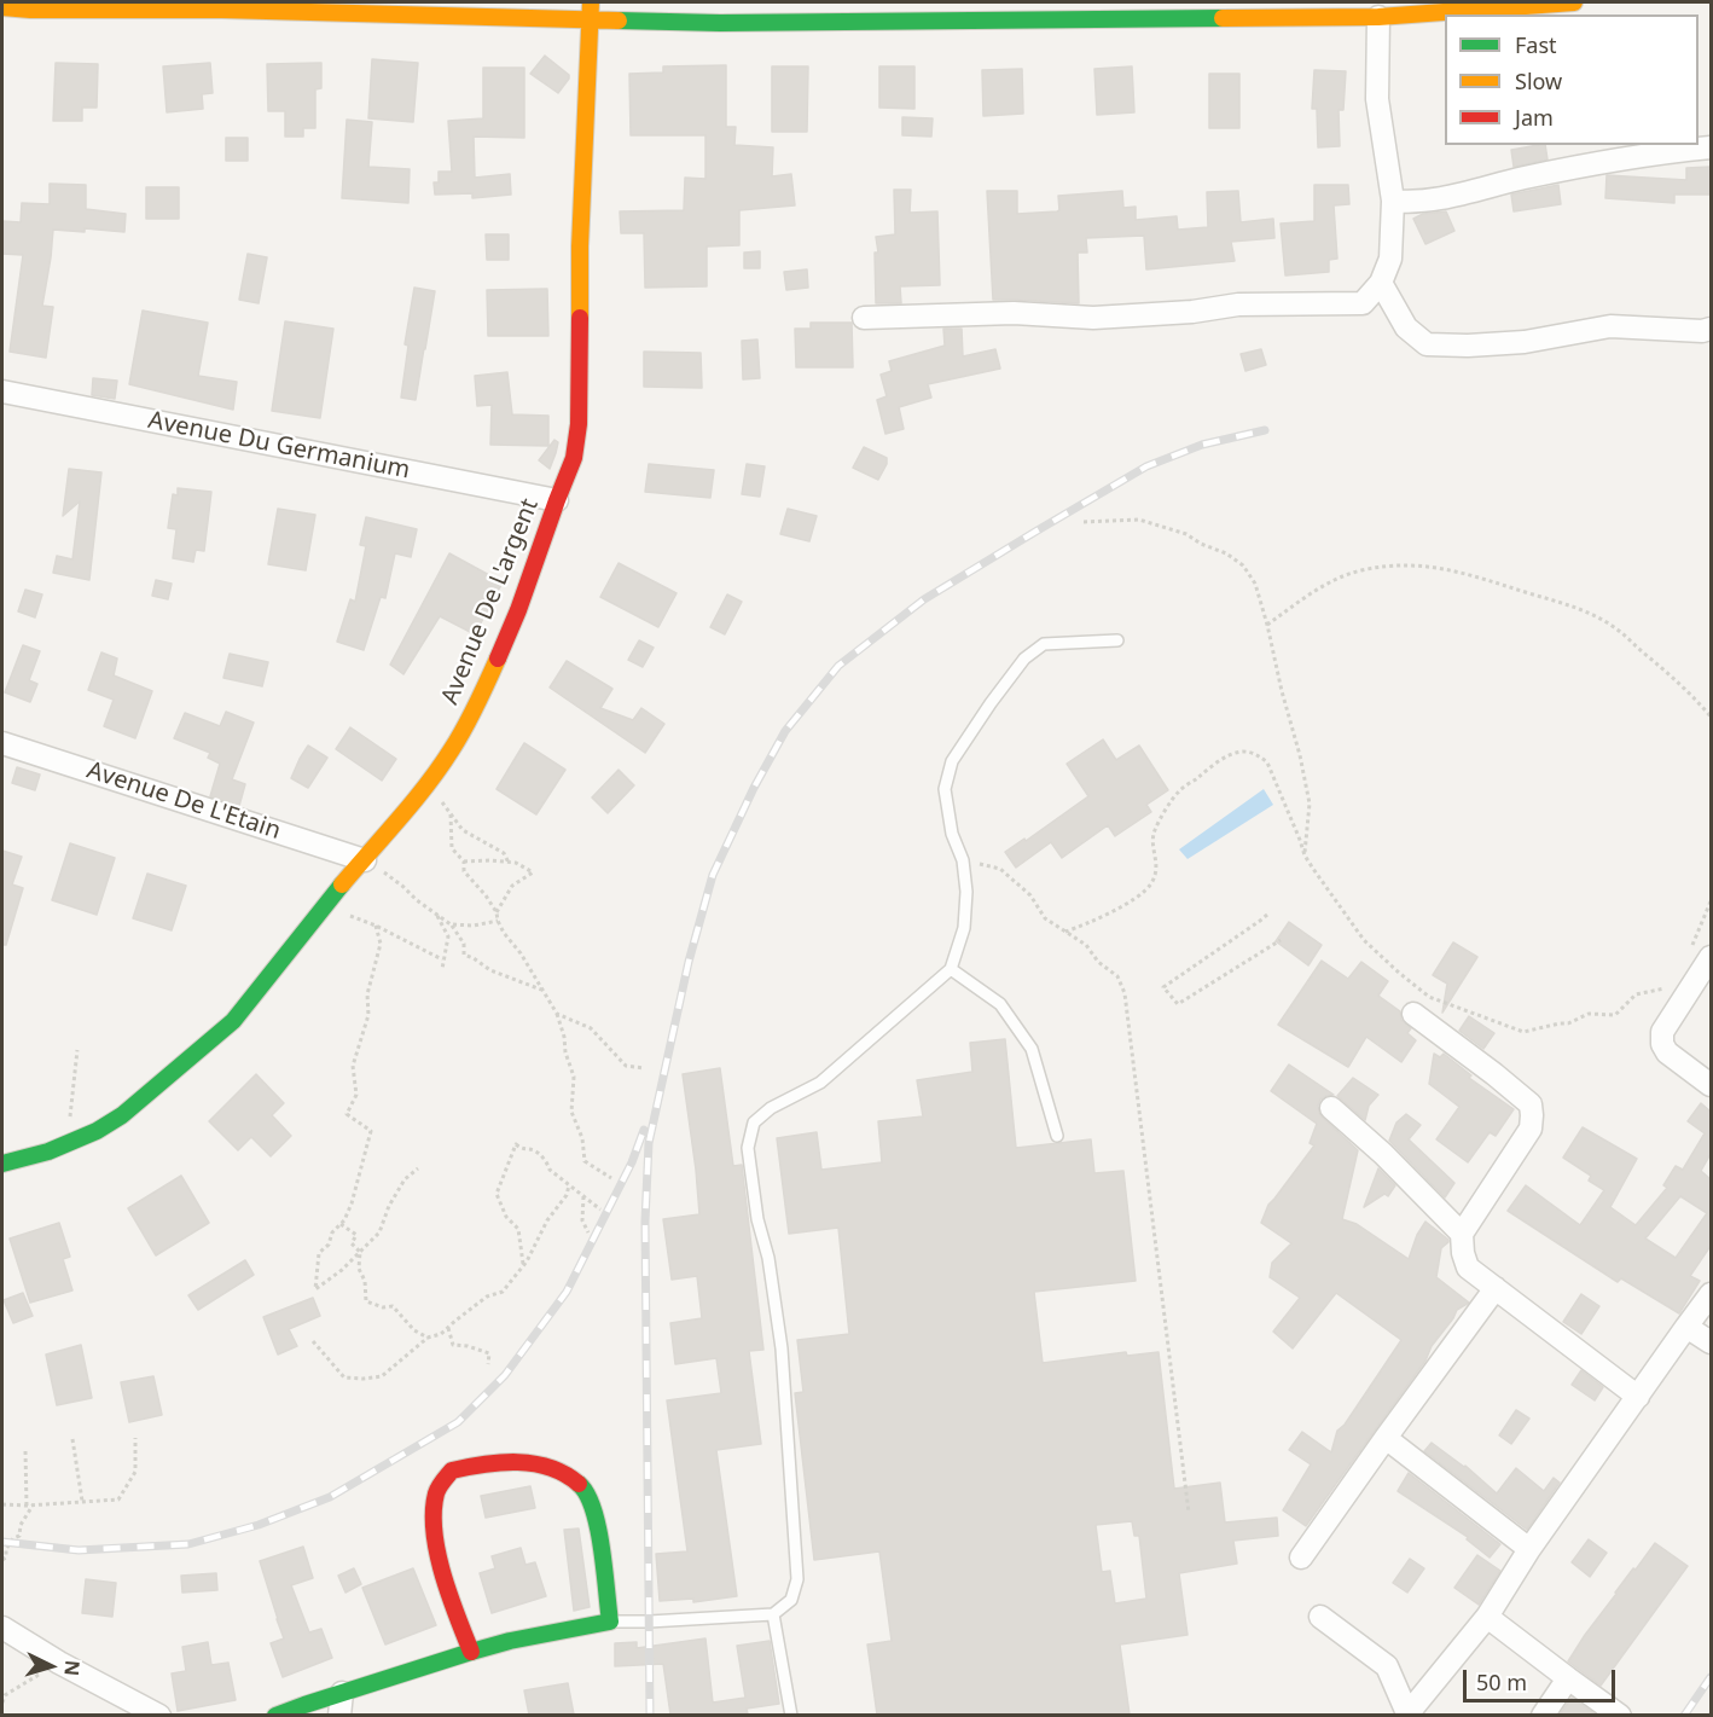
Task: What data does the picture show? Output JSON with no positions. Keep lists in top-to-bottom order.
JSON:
{
  "streets": {
    "street": ["Avenue Du Germanium", "Avenue De L'argent", "Avenue De L'Etain"]
  },
  "crossings": [
    ["Avenue Du Germanium", "Avenue De L'argent"],
    ["Avenue De L'argent", "Avenue De L'Etain"]
  ],
  "legend": ["Fast", "Slow", "Jam"],
  "scale_bar": "50 m",
  "north": "right"
}
